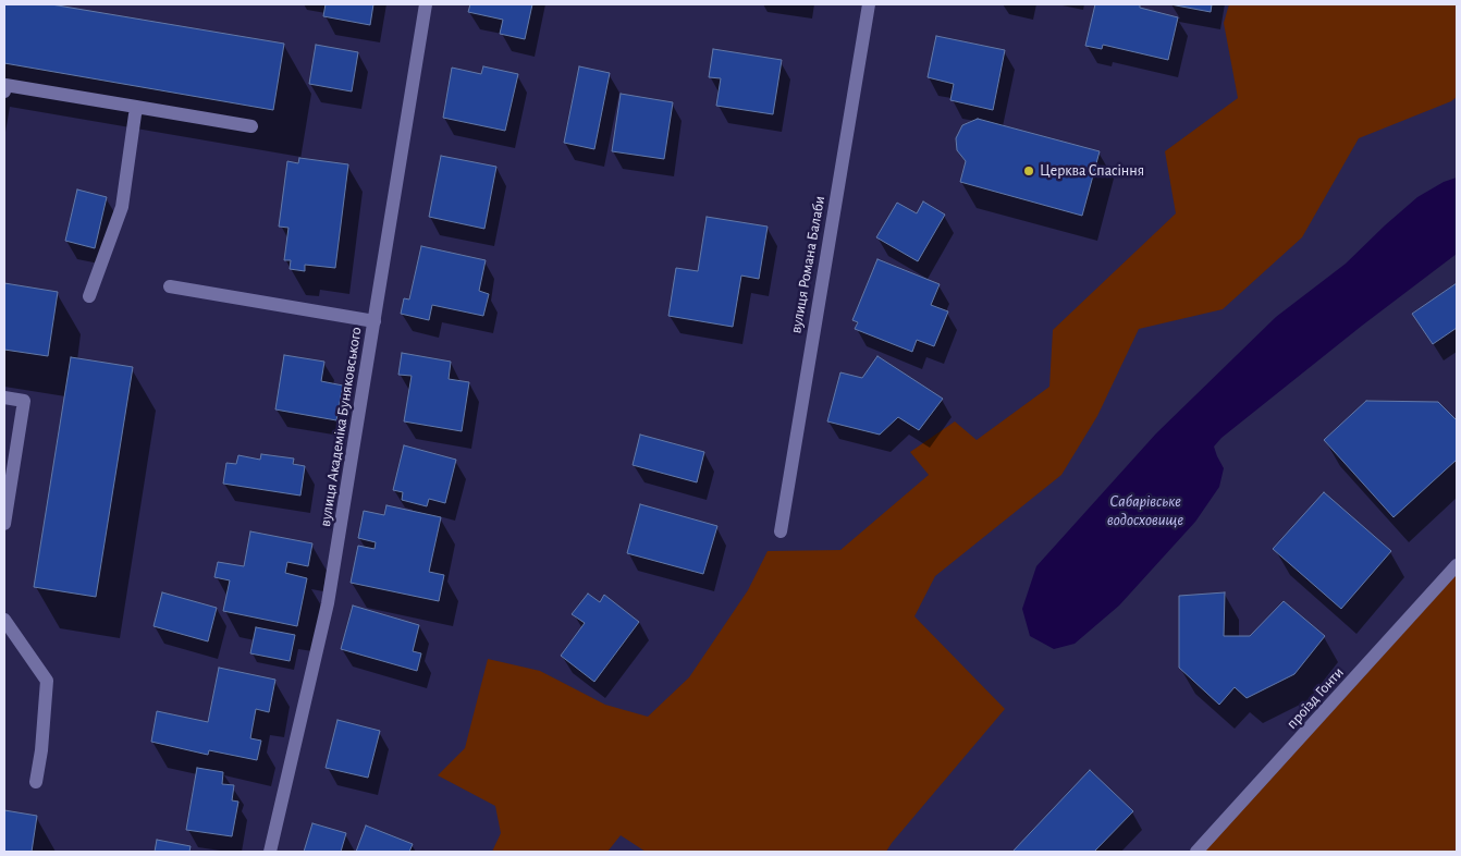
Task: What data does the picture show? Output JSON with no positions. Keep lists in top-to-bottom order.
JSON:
{
  "streets": {
    "street": ["вулиця Романа Балаби", "вулиця Академіка Буняковського", "проїзд Гонти"]
  },
  "water": ["Сабарівське водосховище"],
  "places": ["Церква Спасіння"]
}
